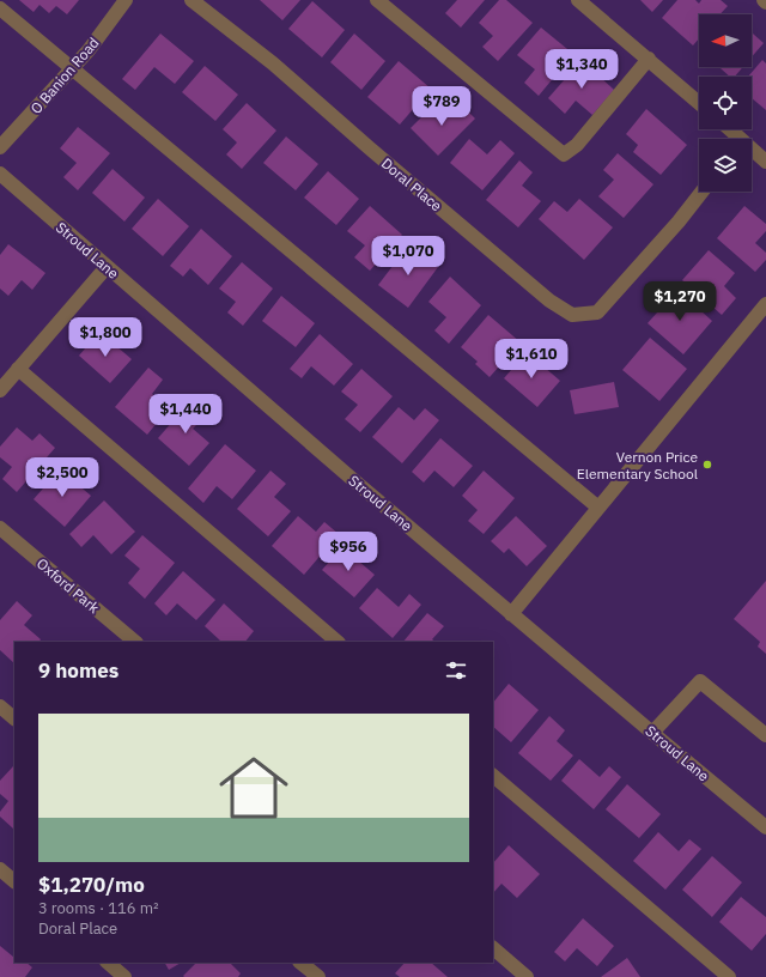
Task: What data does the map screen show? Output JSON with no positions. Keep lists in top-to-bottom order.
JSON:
{
  "streets": {
    "street": [
      "O Banion Road",
      "Doral Place",
      "Stroud Lane",
      "Oxford Park"
    ]
  },
  "places": ["Vernon Price Elementary School"],
  "north": "left",
  "page": {
    "price": [
      "$1,340",
      "$789",
      "$1,070",
      "$1,270",
      "$1,800",
      "$1,610",
      "$1,440",
      "$2,500",
      "$956"
    ],
    "heading": "9 homes",
    "list": [
      {
        "name": "$1,270/mo",
        "note": "3 rooms · 116 m² · Doral Place"
      }
    ]
  }
}
